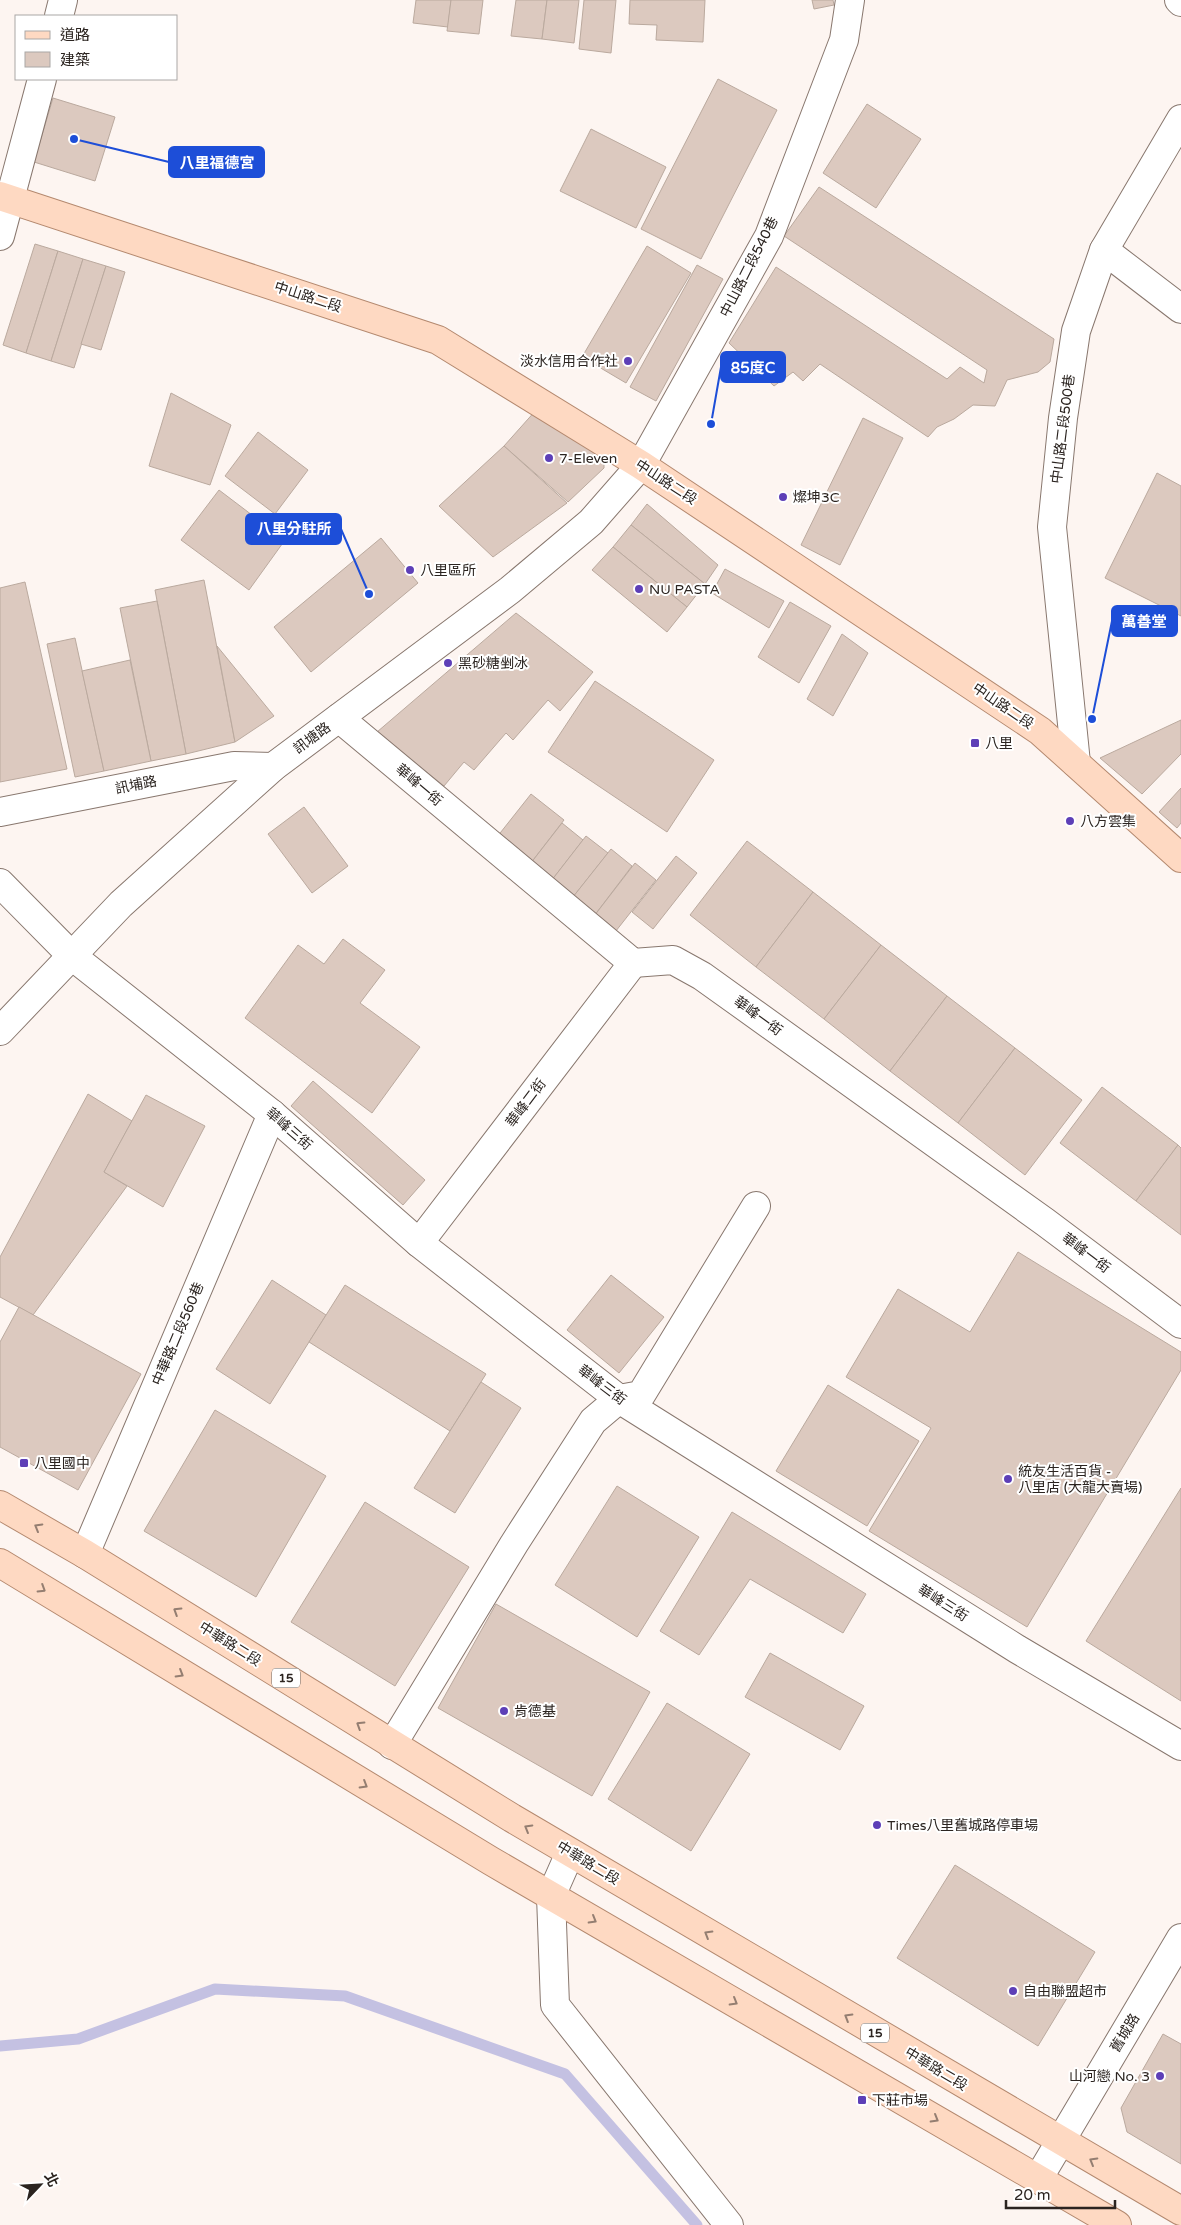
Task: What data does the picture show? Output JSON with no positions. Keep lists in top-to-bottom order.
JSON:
{
  "streets": {
    "main road": ["中山路二段", "中華路二段", "15"],
    "street": [
      "中山路二段540巷",
      "中山路二段500巷",
      "訊塘路",
      "訊埔路",
      "華峰一街",
      "華峰二街",
      "華峰三街",
      "中華路二段560巷",
      "舊城路"
    ]
  },
  "crossings": [
    ["中山路二段540巷", "中山路二段"],
    ["中山路二段540巷", "訊塘路"],
    ["中山路二段", "中山路二段500巷"],
    ["中山路二段", "訊塘路"],
    ["訊塘路", "訊埔路"],
    ["訊塘路", "華峰一街"],
    ["訊塘路", "華峰三街"],
    ["華峰一街", "華峰二街"],
    ["華峰二街", "華峰三街"],
    ["華峰三街", "中華路二段560巷"],
    ["中華路二段560巷", "中華路二段"],
    ["中華路二段", "舊城路"]
  ],
  "places": {
    "other": [
      "八里福德宮",
      "淡水信用合作社",
      "85度C",
      "7-Eleven",
      "燦坤3C",
      "八里區所",
      "NU PASTA",
      "八里分駐所",
      "黑砂糖剉冰",
      "萬善堂",
      "八方雲集",
      "統友生活百貨 - 八里店 (大龍大賣場)",
      "肯德基",
      "Times八里舊城路停車場",
      "自由聯盟超市",
      "山河戀 No. 3"
    ],
    "transit": ["八里", "八里國中", "下莊市場"]
  },
  "legend": ["道路", "建築"],
  "scale_bar": "20 m",
  "north": "top right"
}
